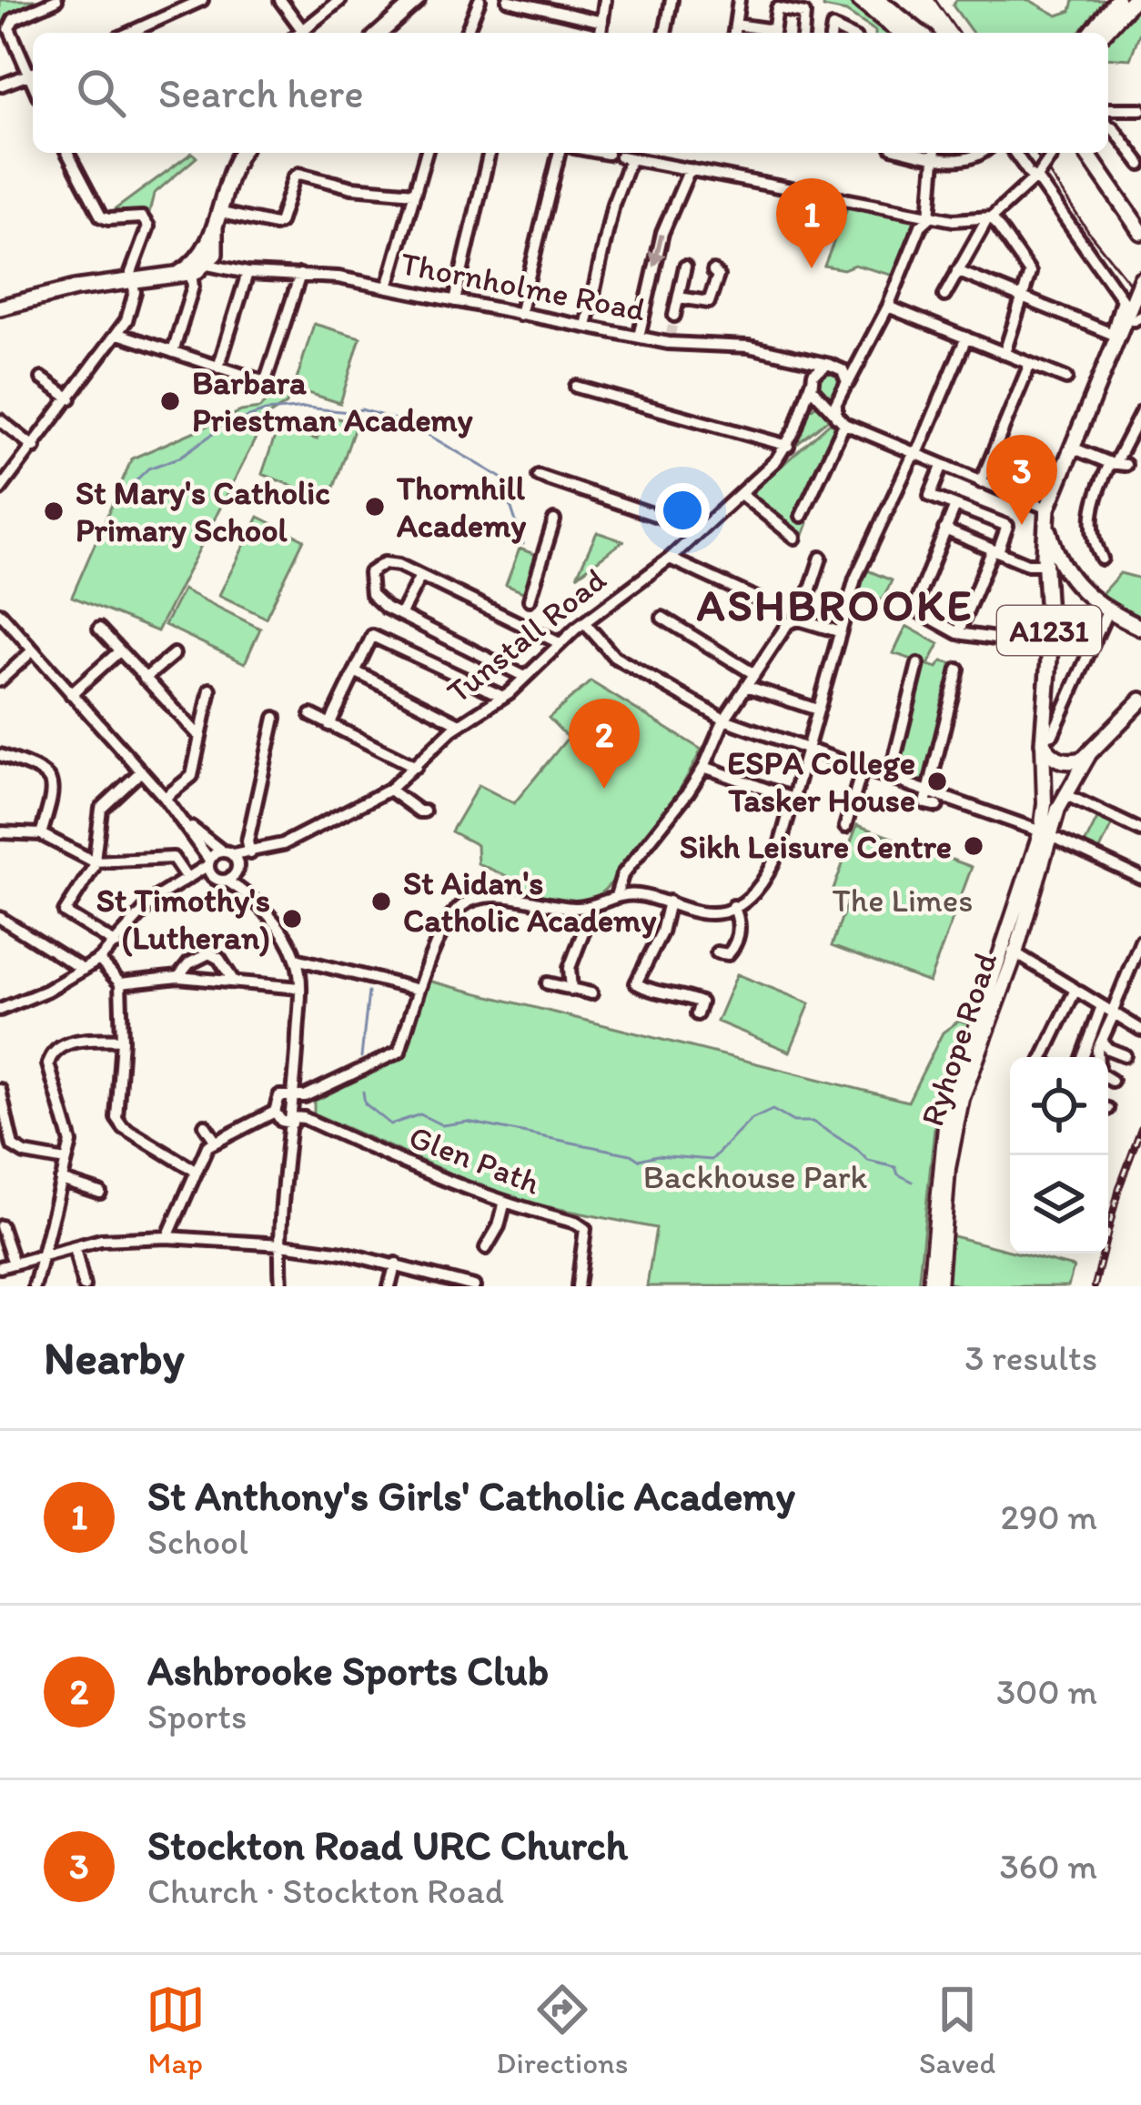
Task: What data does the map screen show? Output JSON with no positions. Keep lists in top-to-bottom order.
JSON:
{
  "streets": {
    "highway": ["A1231"],
    "main road": ["Ryhope Road"],
    "street": ["Thornholme Road", "Tunstall Road", "Glen Path"]
  },
  "crossings": [
    ["Thornholme Road", "Tunstall Road"],
    ["A1231", "Ryhope Road"]
  ],
  "districts": ["ASHBROOKE"],
  "parks": ["The Limes", "Backhouse Park"],
  "places": [
    "Barbara Priestman Academy",
    "Thornhill Academy",
    "St Mary's Catholic Primary School",
    "ESPA College Tasker House",
    "Sikh Leisure Centre",
    "St Aidan's Catholic Academy",
    "St Timothy's (Lutheran)"
  ],
  "page": {
    "search": "Search here",
    "pins": ["1", "3", "2"],
    "heading": ["Nearby", "3 results"],
    "list": [
      {
        "mark": "1",
        "name": "St Anthony's Girls' Catholic Academy",
        "note": "School",
        "value": "290 m"
      },
      {
        "mark": "2",
        "name": "Ashbrooke Sports Club",
        "note": "Sports",
        "value": "300 m"
      },
      {
        "mark": "3",
        "name": "Stockton Road URC Church",
        "note": "Church · Stockton Road",
        "value": "360 m"
      }
    ],
    "nav": ["Map", "Directions", "Saved"]
  }
}
